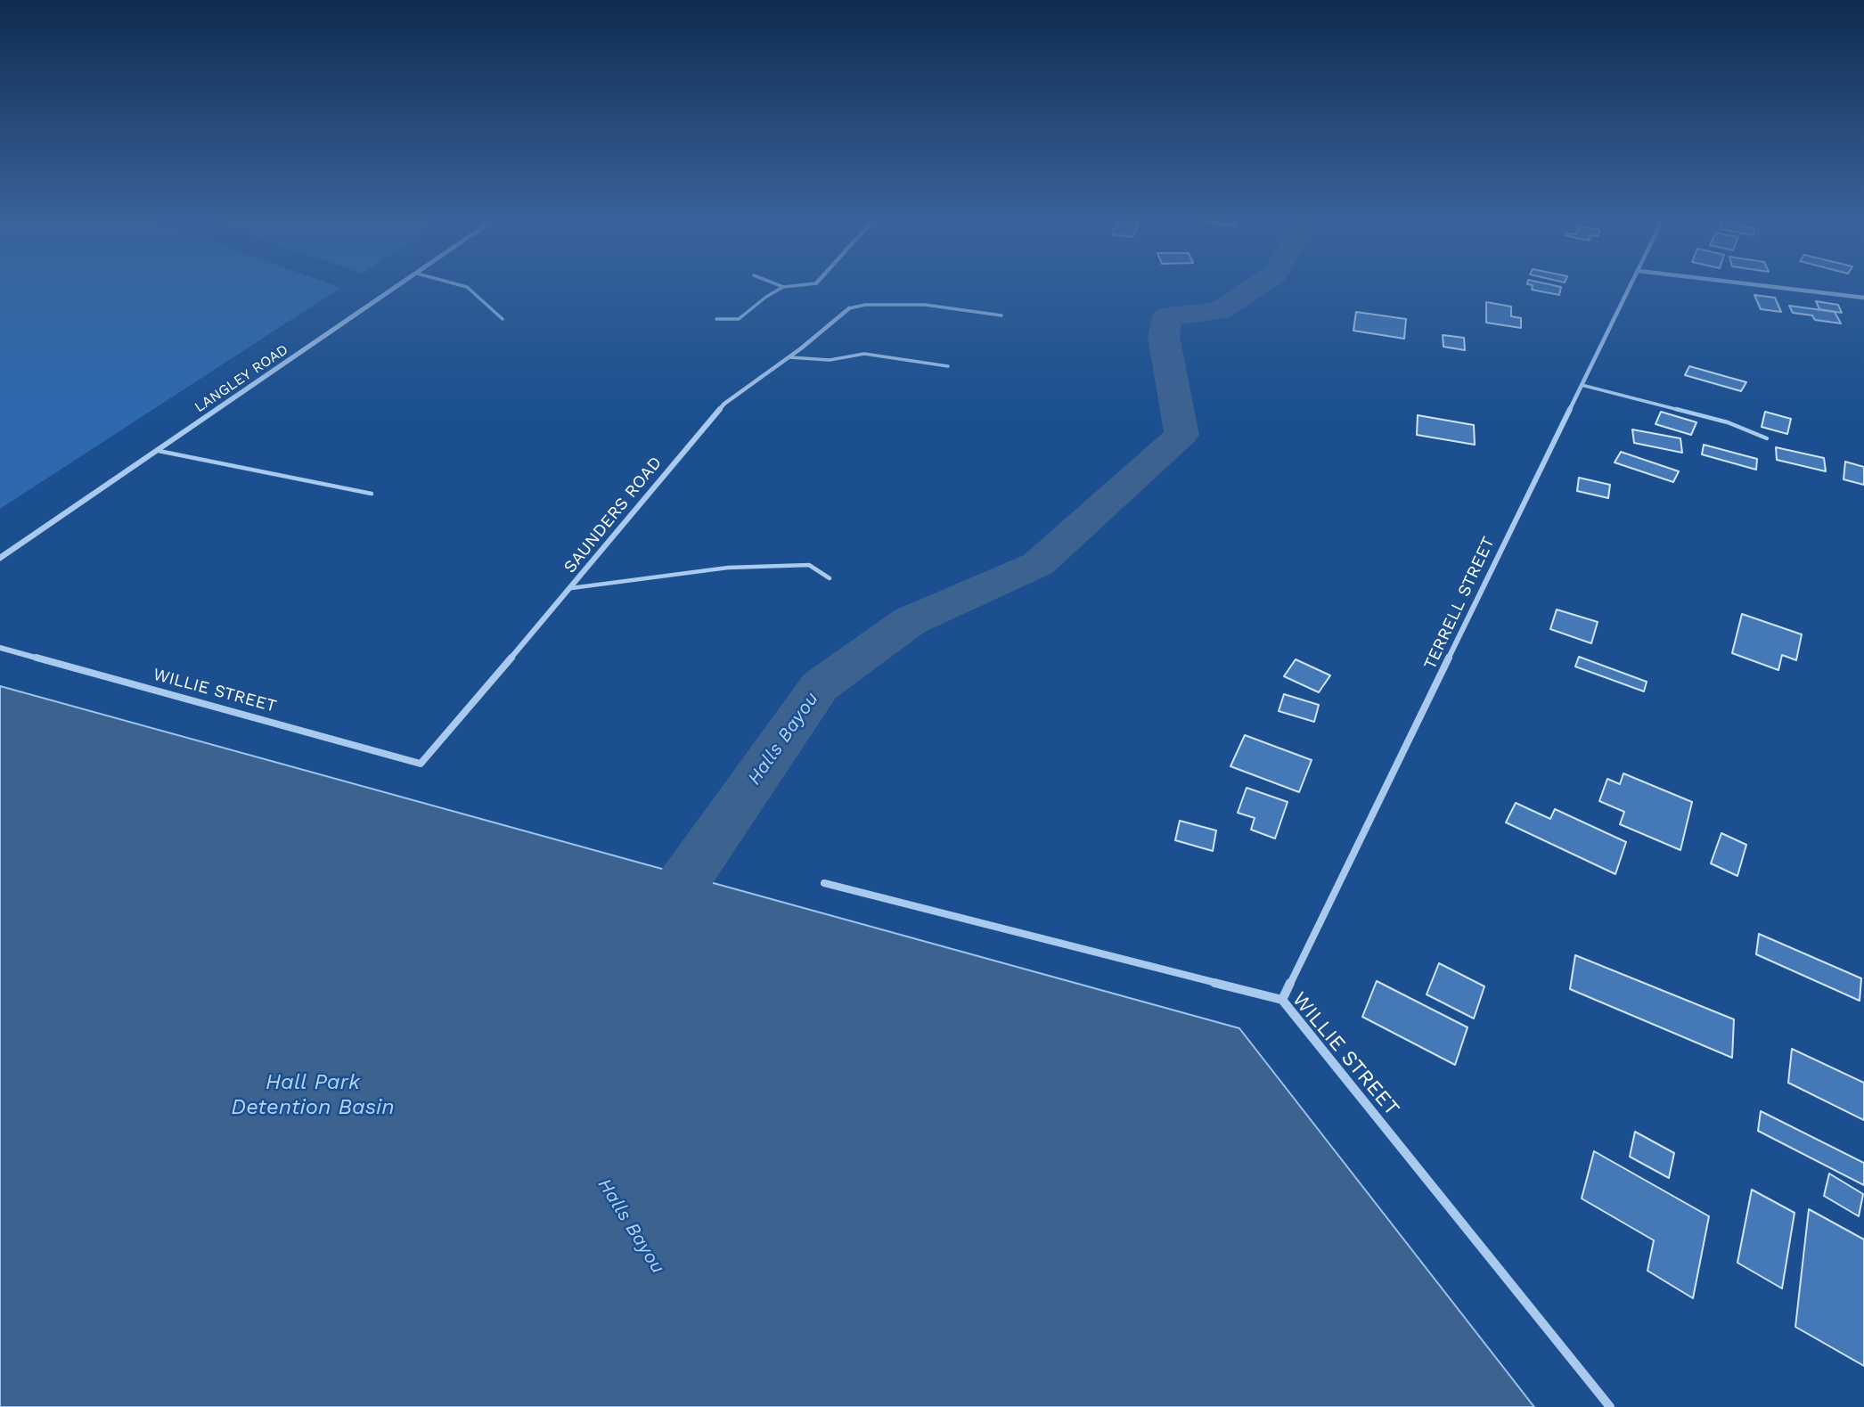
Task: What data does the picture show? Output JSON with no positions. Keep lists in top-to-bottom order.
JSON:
{
  "streets": {
    "street": [
      "LANGLEY ROAD",
      "SAUNDERS ROAD",
      "TERRELL STREET",
      "WILLIE STREET"
    ]
  },
  "crossings": [
    ["SAUNDERS ROAD", "WILLIE STREET"],
    ["TERRELL STREET", "WILLIE STREET"]
  ],
  "water": ["Halls Bayou", "Hall Park Detention Basin"]
}
